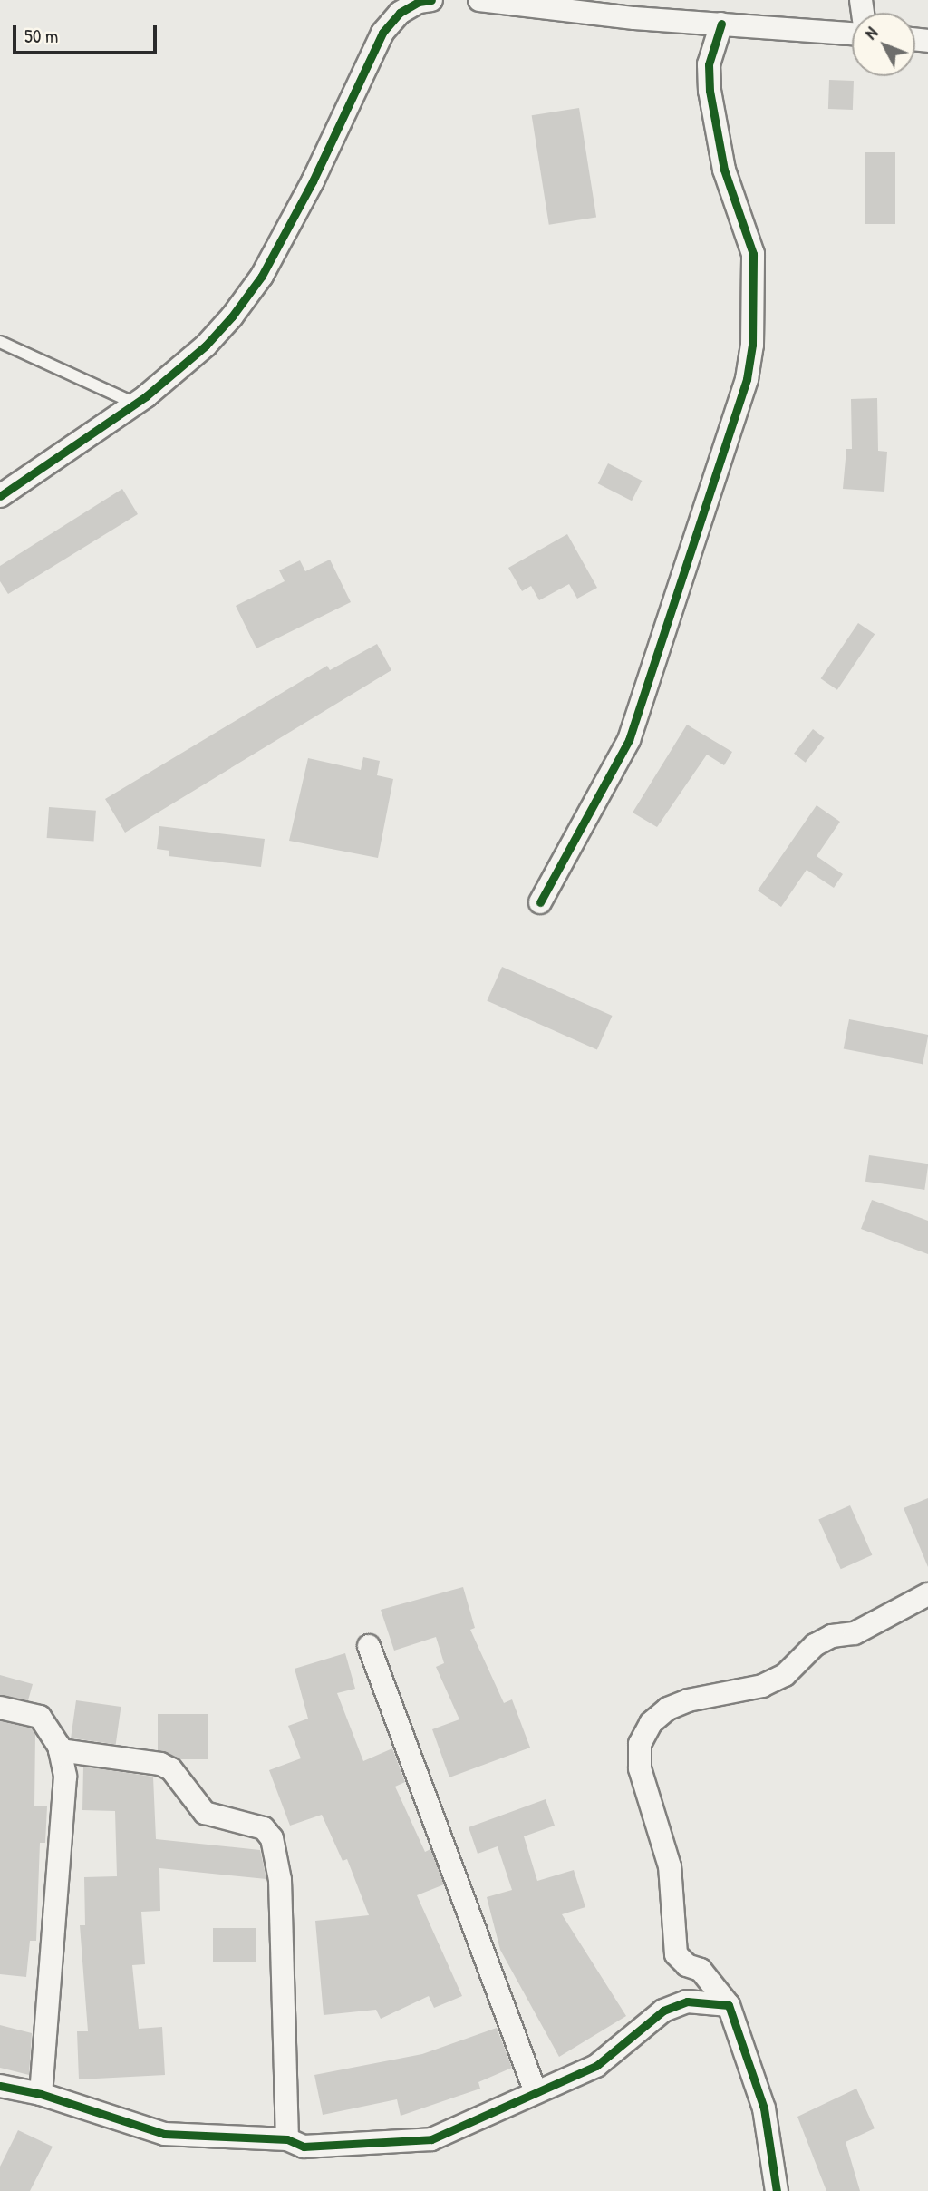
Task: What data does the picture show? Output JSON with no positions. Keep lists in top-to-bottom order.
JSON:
{
  "scale_bar": "50 m",
  "north": "top left"
}
